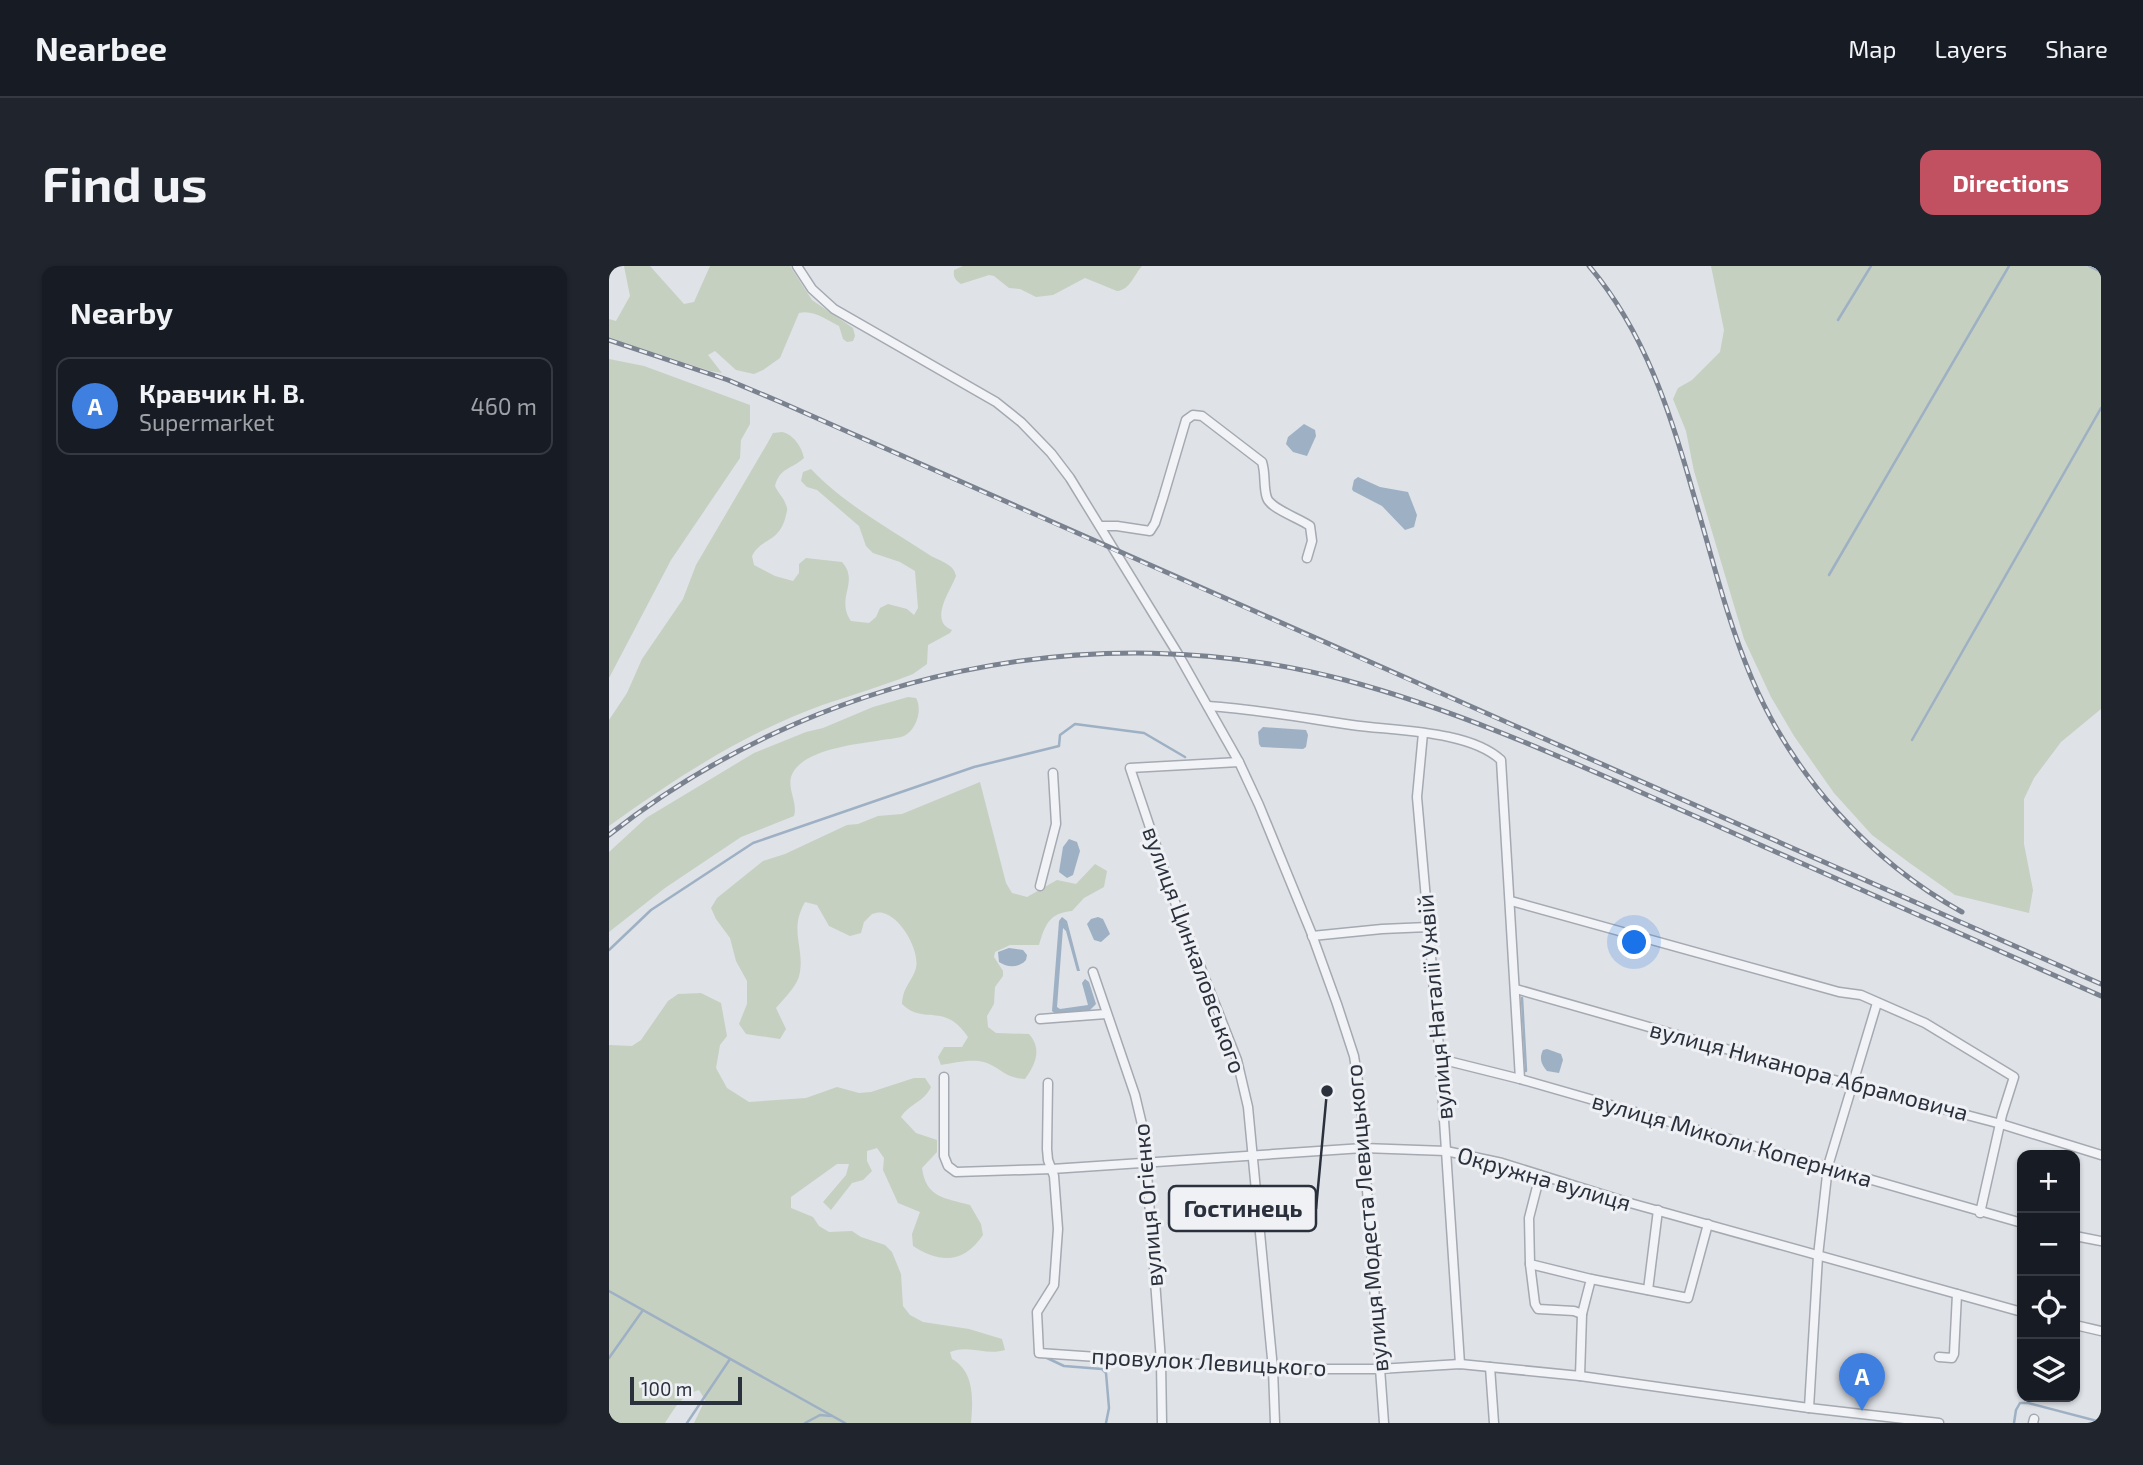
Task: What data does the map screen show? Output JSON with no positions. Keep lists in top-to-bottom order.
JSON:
{
  "streets": {
    "street": [
      "вулиця Цинкаловського",
      "вулиця Наталії Ужвій",
      "вулиця Никанора Абрамовича",
      "вулиця Миколи Коперника",
      "Окружна вулиця",
      "вулиця Огієнко",
      "вулиця Модеста Левицького",
      "провулок Левицького"
    ]
  },
  "crossings": [
    ["вулиця Цинкаловського", "Окружна вулиця"],
    ["вулиця Цинкаловського", "вулиця Модеста Левицького"],
    ["вулиця Цинкаловського", "провулок Левицького"],
    ["вулиця Наталії Ужвій", "вулиця Миколи Коперника"],
    ["вулиця Наталії Ужвій", "Окружна вулиця"],
    ["вулиця Наталії Ужвій", "провулок Левицького"],
    ["Окружна вулиця", "вулиця Огієнко"],
    ["Окружна вулиця", "вулиця Модеста Левицького"],
    ["Окружна вулиця", "провулок Левицького"],
    ["вулиця Огієнко", "провулок Левицького"],
    ["вулиця Модеста Левицького", "провулок Левицького"]
  ],
  "places": ["Гостинець"],
  "scale_bar": "100 m",
  "page": {
    "header": "Nearbee",
    "nav": ["Map", "Layers", "Share"],
    "buttons": "Directions",
    "title": "Find us",
    "heading": "Nearby",
    "list": [
      {
        "mark": "A",
        "name": "Кравчик Н. В.",
        "note": "Supermarket",
        "value": "460 m"
      }
    ],
    "map_buttons": ["+", "−"],
    "pins": "A",
    "scale": "100 m"
  }
}
